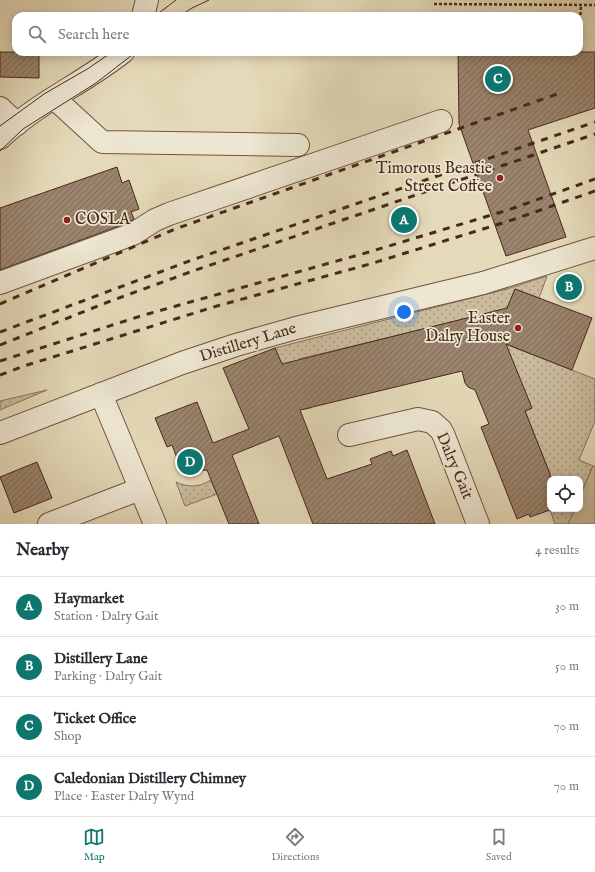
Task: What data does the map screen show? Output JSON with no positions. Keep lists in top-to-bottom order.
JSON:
{
  "streets": {
    "street": ["Distillery Lane", "Dalry Gait"]
  },
  "places": ["Timorous Beastie Street Coffee", "COSLA", "Easter Dalry House"],
  "page": {
    "search": "Search here",
    "pins": [
      "C",
      "A",
      "B",
      "D"
    ],
    "heading": ["Nearby", "4 results"],
    "list": [
      {
        "mark": "A",
        "name": "Haymarket",
        "note": "Station · Dalry Gait",
        "value": "30 m"
      },
      {
        "mark": "B",
        "name": "Distillery Lane",
        "note": "Parking · Dalry Gait",
        "value": "50 m"
      },
      {
        "mark": "C",
        "name": "Ticket Office",
        "note": "Shop",
        "value": "70 m"
      },
      {
        "mark": "D",
        "name": "Caledonian Distillery Chimney",
        "note": "Place · Easter Dalry Wynd",
        "value": "70 m"
      }
    ],
    "nav": ["Map", "Directions", "Saved"]
  }
}
